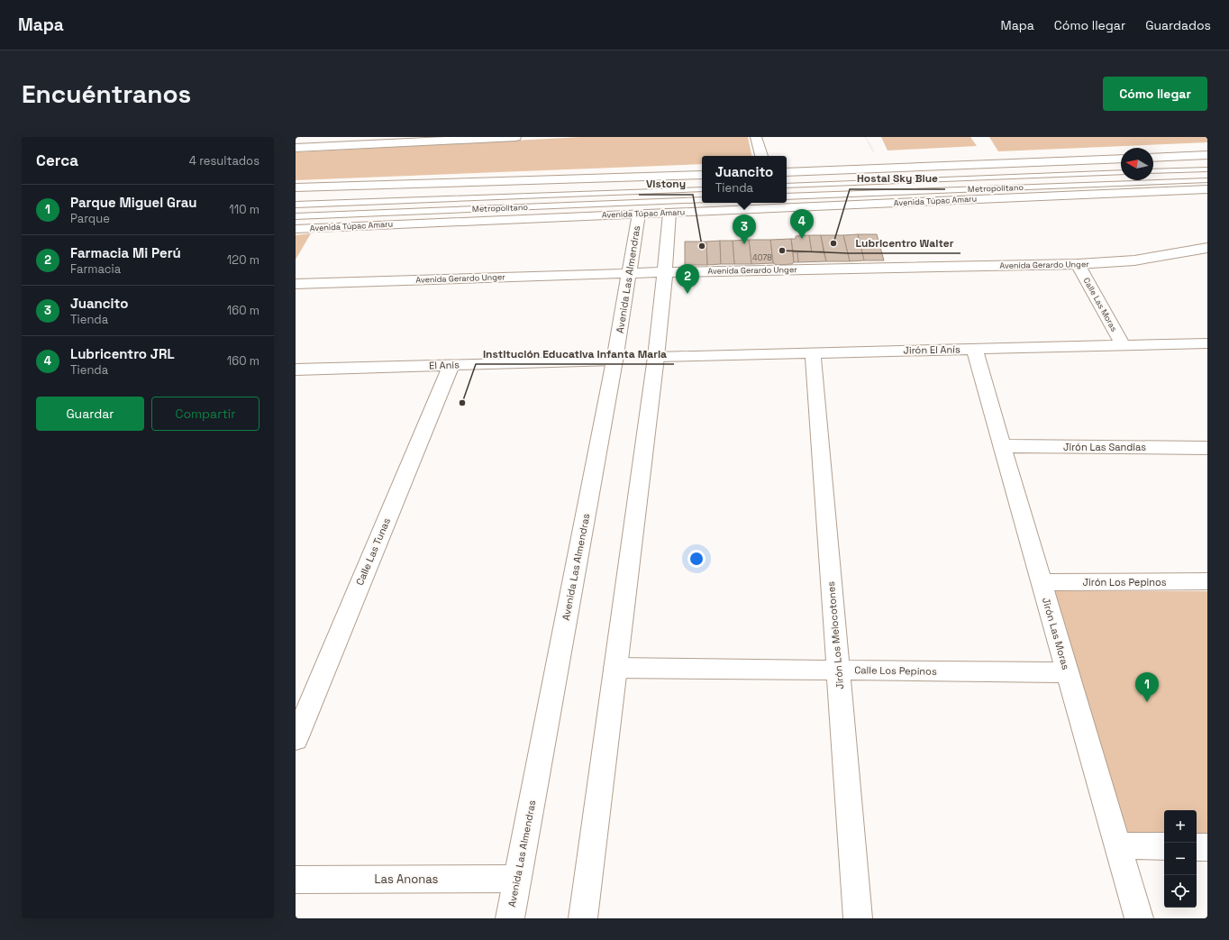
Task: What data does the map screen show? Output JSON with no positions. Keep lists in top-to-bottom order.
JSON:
{
  "streets": {
    "street": [
      "Avenida Túpac Amaru",
      "Avenida Gerardo Unger",
      "Avenida Las Almendras",
      "Calle Las Moras",
      "Jirón El Anís",
      "El Anis",
      "Jirón Las Sandias",
      "Calle Las Tunas",
      "Jirón Los Pepinos",
      "Jirón Las Moras",
      "Jirón Los Melocotones",
      "Calle Los Pepinos",
      "Las Anonas"
    ],
    "lane": ["Metropolitano"]
  },
  "crossings": [
    ["Avenida Túpac Amaru", "Avenida Las Almendras"],
    ["Avenida Gerardo Unger", "Avenida Las Almendras"],
    ["Avenida Gerardo Unger", "Calle Las Moras"],
    ["Avenida Las Almendras", "El Anis"],
    ["Avenida Las Almendras", "Las Anonas"],
    ["Calle Las Moras", "Jirón El Anís"],
    ["Jirón El Anís", "Jirón Las Moras"],
    ["Jirón El Anís", "Jirón Los Melocotones"],
    ["El Anis", "Calle Las Tunas"],
    ["Jirón Las Sandias", "Jirón Las Moras"],
    ["Jirón Los Pepinos", "Jirón Las Moras"],
    ["Jirón Las Moras", "Calle Los Pepinos"],
    ["Jirón Los Melocotones", "Calle Los Pepinos"]
  ],
  "places": [
    "Hostal Sky Blue",
    "Vistony",
    "Lubricentro Walter",
    "Institución Educativa Infanta Maria"
  ],
  "house_numbers": ["4078"],
  "north": "left",
  "page": {
    "header": "Mapa",
    "nav": ["Mapa", "Cómo llegar", "Guardados"],
    "buttons": [
      "Cómo llegar",
      ["Guardar", "Compartir"]
    ],
    "title": "Encuéntranos",
    "heading": ["Cerca", "4 resultados"],
    "popup": ["Juancito", "Tienda"],
    "list": [
      {
        "mark": "1",
        "name": "Parque Miguel Grau",
        "note": "Parque",
        "value": "110 m"
      },
      {
        "mark": "2",
        "name": "Farmacia Mi Perú",
        "note": "Farmacia",
        "value": "120 m"
      },
      {
        "mark": "3",
        "name": "Juancito",
        "note": "Tienda",
        "value": "160 m"
      },
      {
        "mark": "4",
        "name": "Lubricentro JRL",
        "note": "Tienda",
        "value": "160 m"
      }
    ],
    "pins": [
      "4",
      "3",
      "2",
      "1"
    ],
    "map_buttons": ["+", "−"]
  }
}
